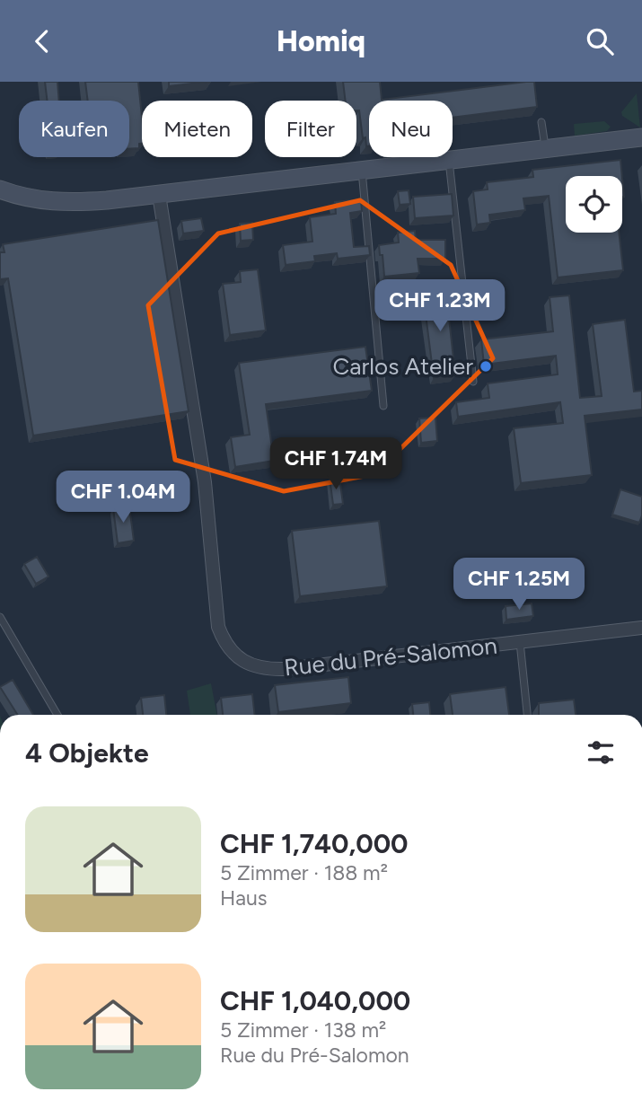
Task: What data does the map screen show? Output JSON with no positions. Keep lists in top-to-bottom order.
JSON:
{
  "streets": {
    "street": ["Rue du Pré-Salomon"]
  },
  "places": ["Carlos Atelier"],
  "page": {
    "header": "Homiq",
    "chip": [
      "Kaufen",
      "Mieten",
      "Filter",
      "Neu"
    ],
    "price": [
      "CHF 1.23M",
      "CHF 1.74M",
      "CHF 1.04M",
      "CHF 1.25M"
    ],
    "heading": "4 Objekte",
    "list": [
      {
        "name": "CHF 1,740,000",
        "note": "5 Zimmer · 188 m² · Haus"
      },
      {
        "name": "CHF 1,040,000",
        "note": "5 Zimmer · 138 m² · Rue du Pré-Salomon"
      }
    ]
  }
}
